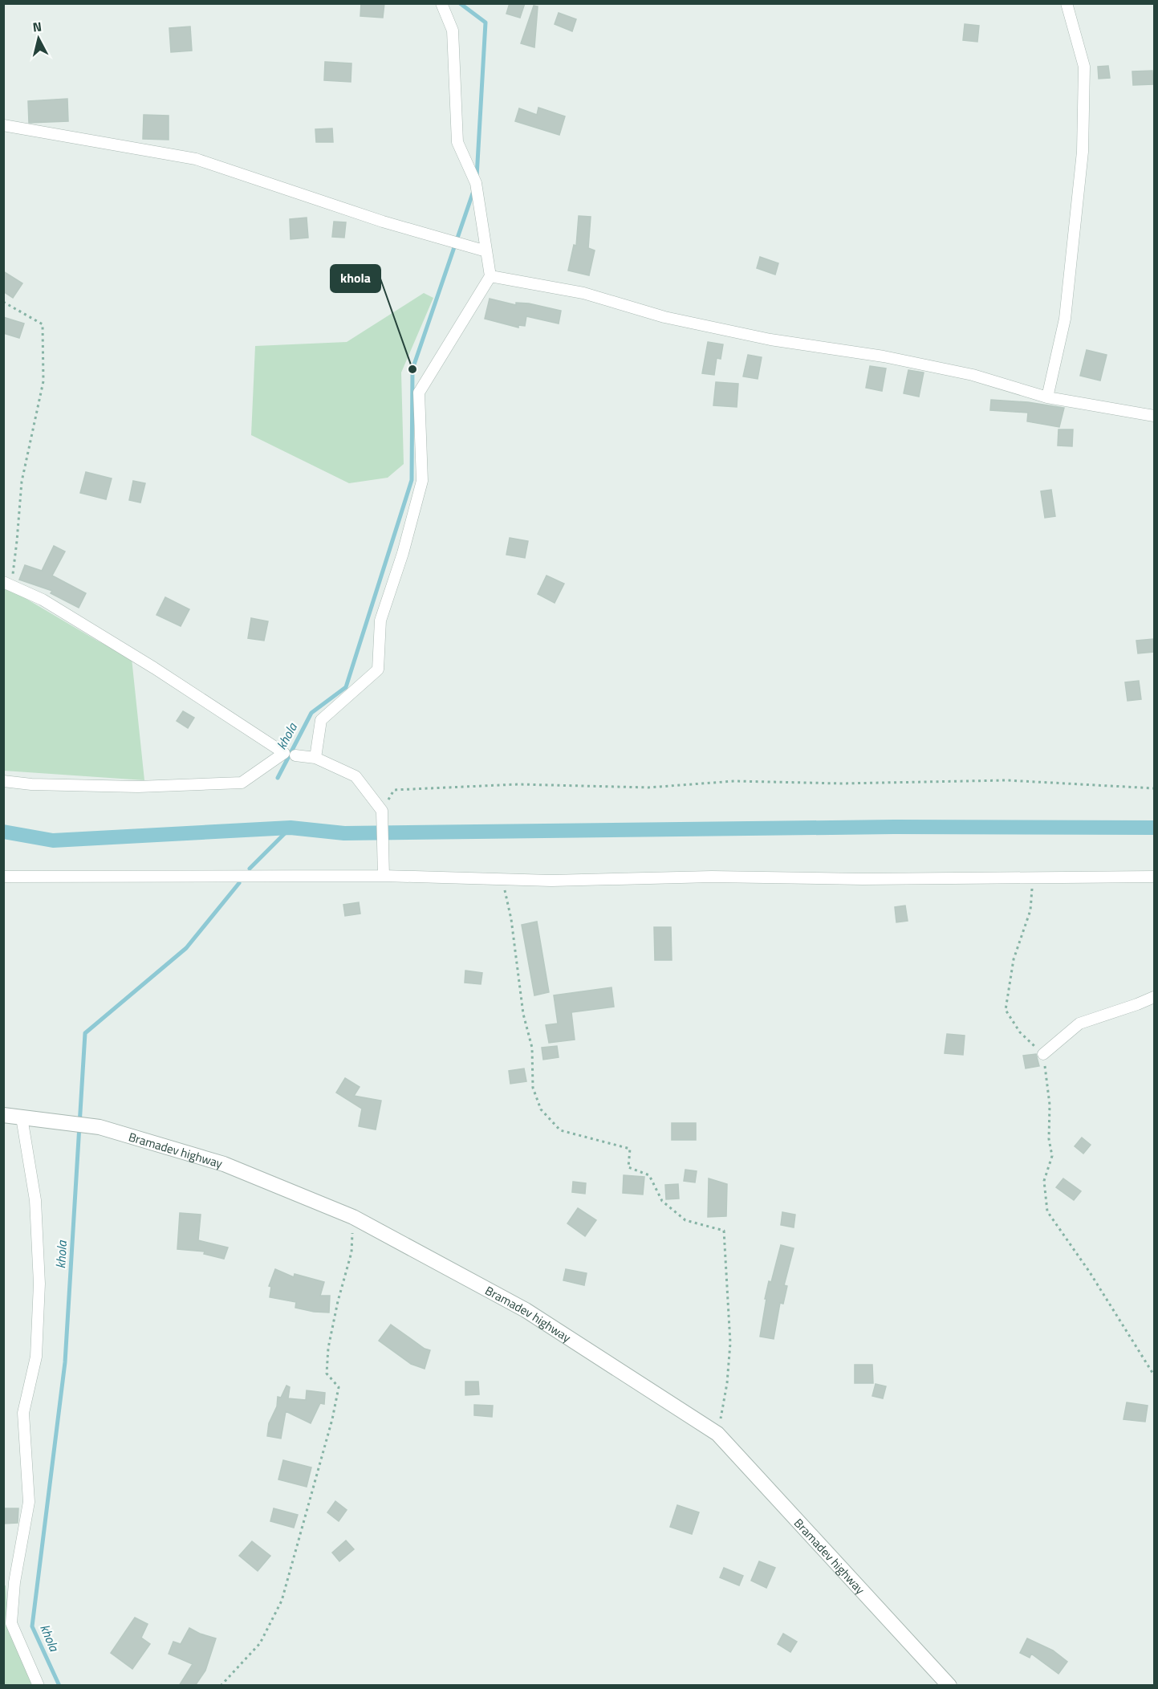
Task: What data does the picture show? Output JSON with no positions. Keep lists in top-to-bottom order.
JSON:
{
  "streets": {
    "street": ["Bramadev highway"]
  },
  "water": ["khola"],
  "places": ["khola"],
  "north": "top"
}
